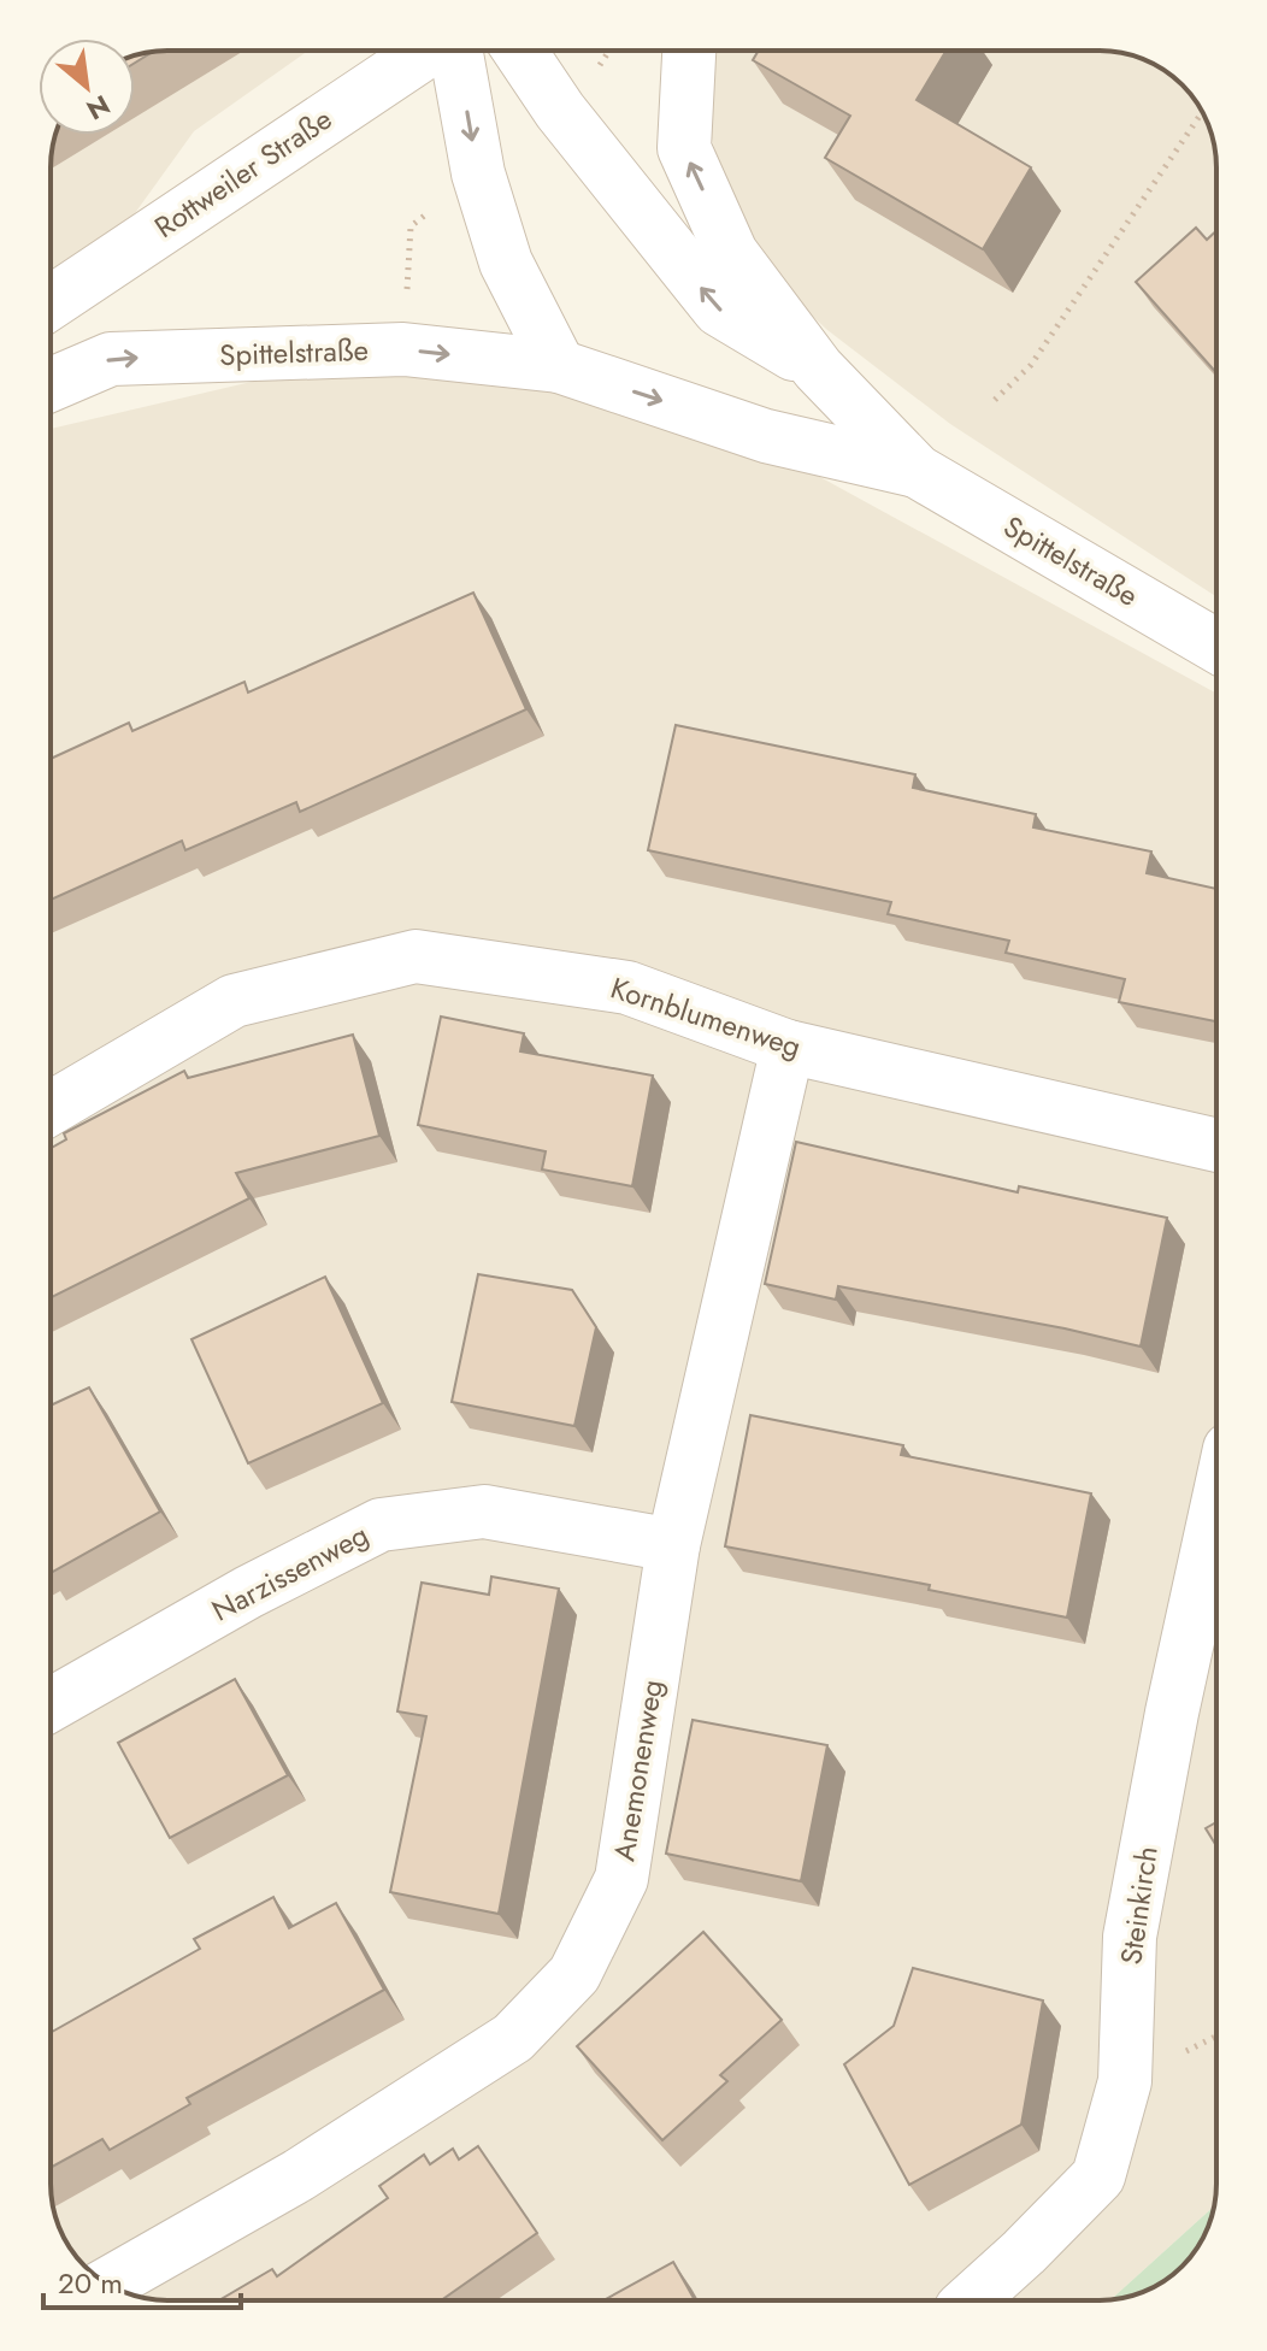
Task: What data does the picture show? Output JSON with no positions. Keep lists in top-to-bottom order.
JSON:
{
  "streets": {
    "street": [
      "Rottweiler Straße",
      "Spittelstraße",
      "Kornblumenweg",
      "Narzissenweg",
      "Anemonenweg",
      "Steinkirch"
    ]
  },
  "crossings": [
    ["Kornblumenweg", "Anemonenweg"],
    ["Narzissenweg", "Anemonenweg"]
  ],
  "scale_bar": "20 m",
  "north": "bottom right"
}
